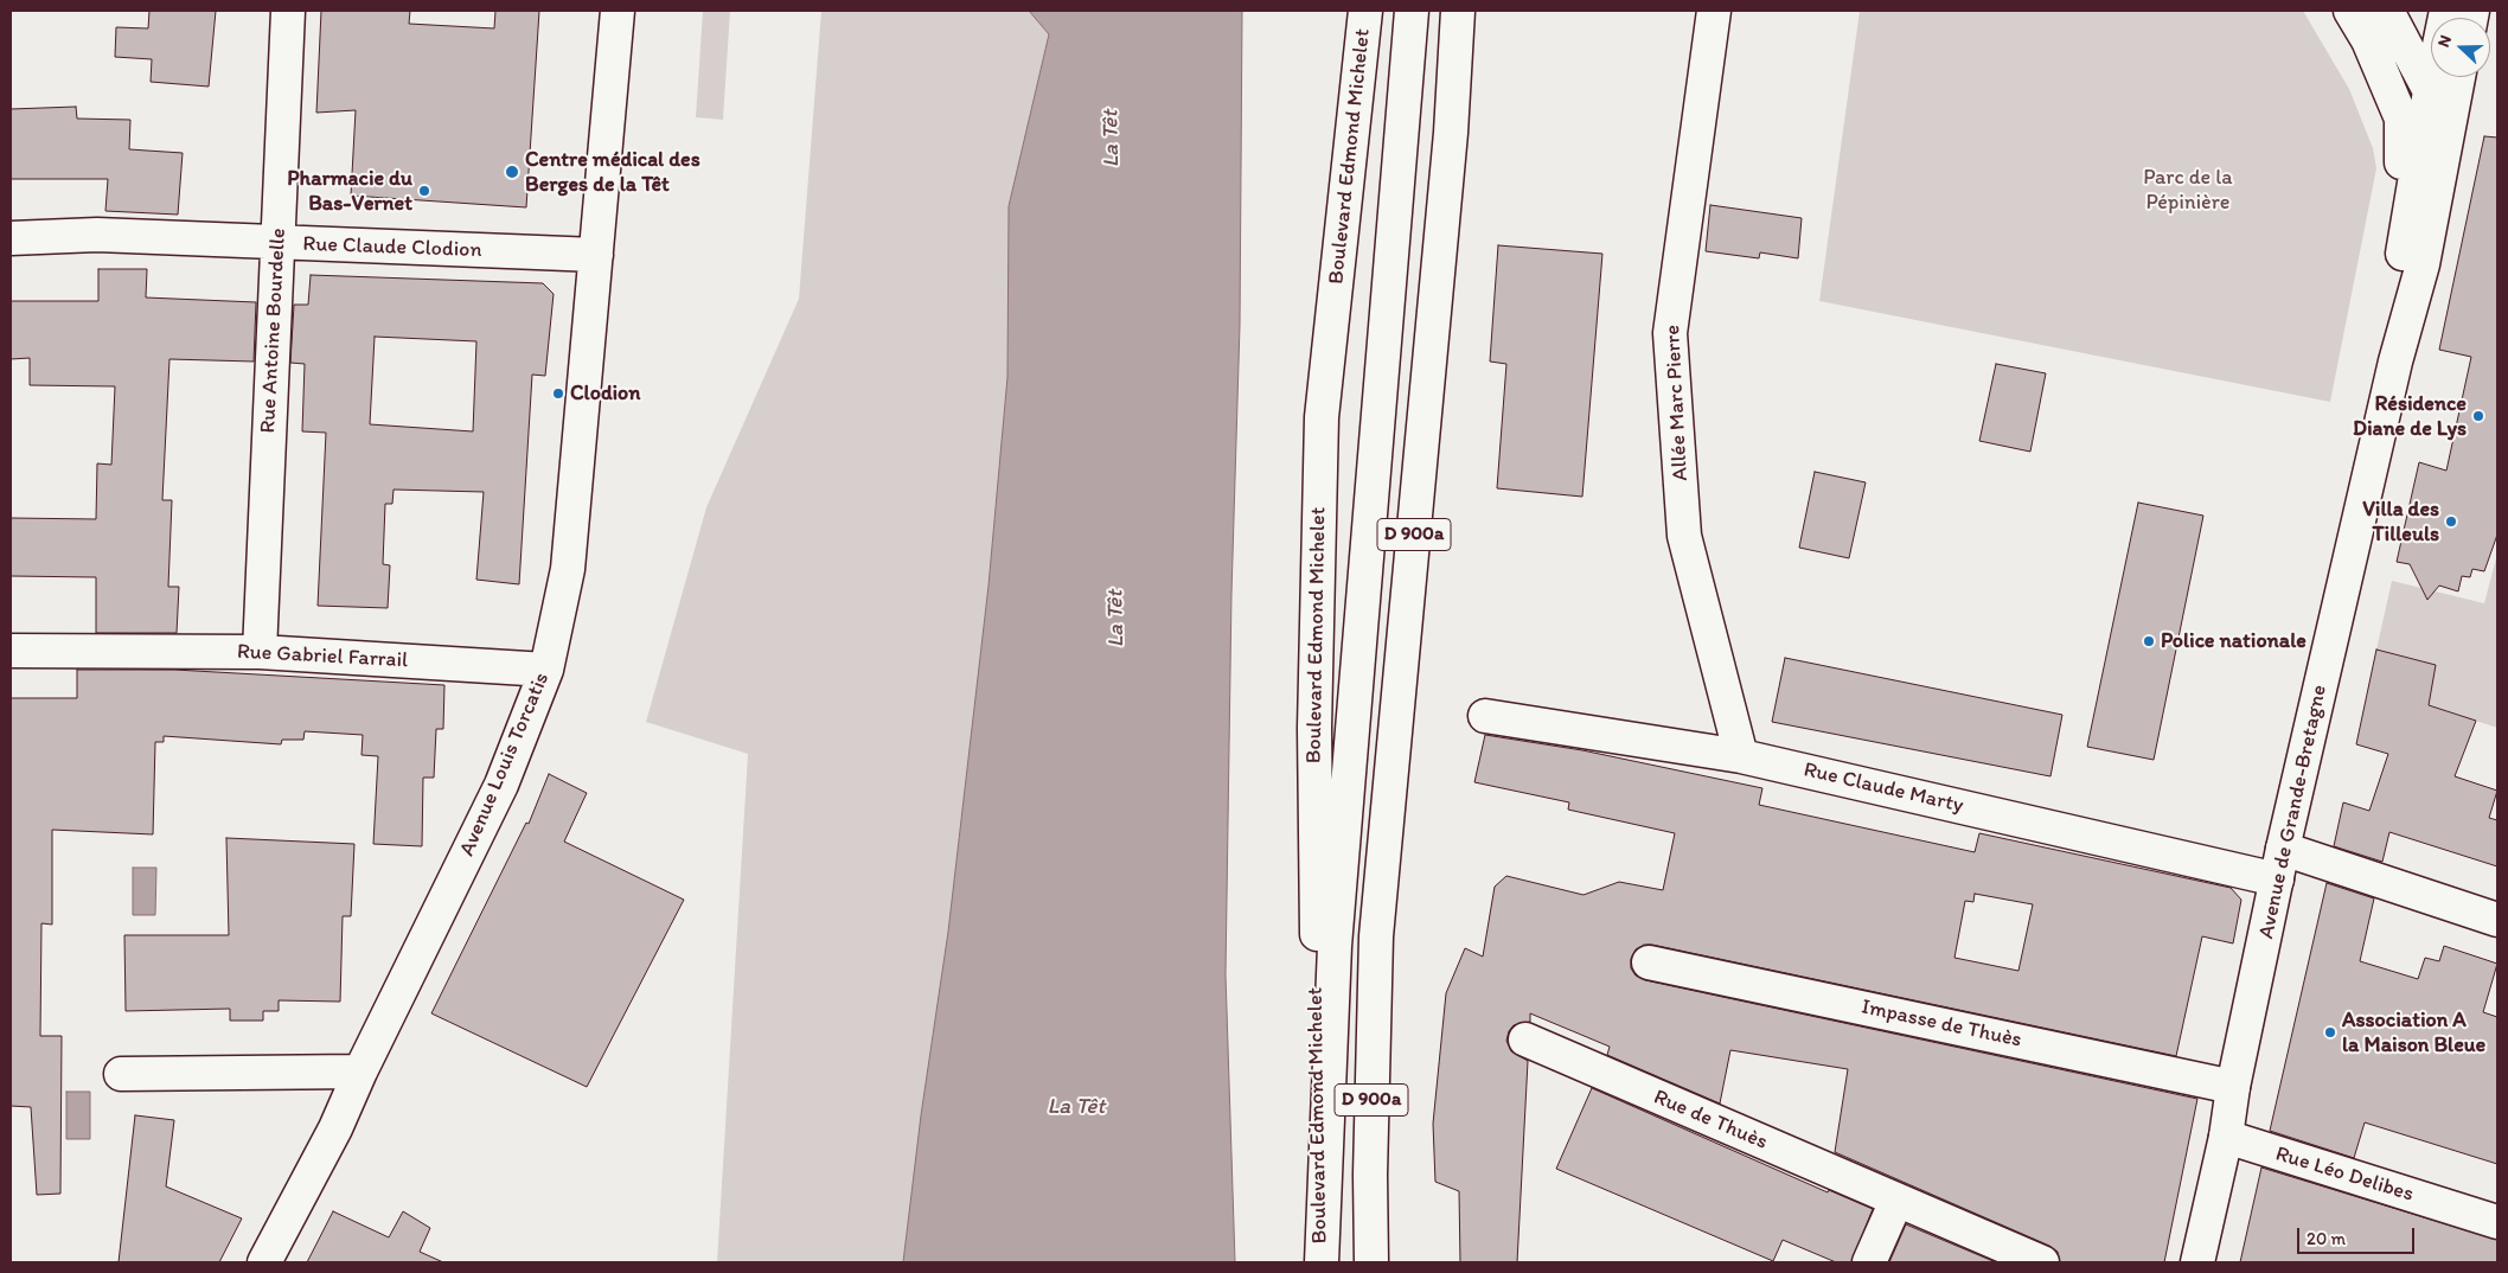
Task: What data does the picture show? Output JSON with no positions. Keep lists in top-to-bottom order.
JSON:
{
  "streets": {
    "main road": [
      "Boulevard Edmond Michelet",
      "Rue Claude Clodion",
      "Rue Antoine Bourdelle",
      "Allée Marc Pierre",
      "D 900a",
      "Rue Gabriel Farrail",
      "Avenue Louis Torcatis",
      "Rue Claude Marty",
      "Avenue de Grande-Bretagne",
      "Impasse de Thuès",
      "Rue de Thuès",
      "Rue Léo Delibes"
    ]
  },
  "crossings": [
    ["Rue Claude Clodion", "Rue Antoine Bourdelle"],
    ["Rue Claude Clodion", "Avenue Louis Torcatis"],
    ["Rue Antoine Bourdelle", "Rue Gabriel Farrail"],
    ["Allée Marc Pierre", "Rue Claude Marty"],
    ["Rue Gabriel Farrail", "Avenue Louis Torcatis"],
    ["Rue Claude Marty", "Avenue de Grande-Bretagne"],
    ["Avenue de Grande-Bretagne", "Impasse de Thuès"],
    ["Avenue de Grande-Bretagne", "Rue Léo Delibes"]
  ],
  "water": ["La Têt"],
  "parks": ["Parc de la Pépinière"],
  "places": [
    "Centre médical des Berges de la Têt",
    "Pharmacie du Bas-Vernet",
    "Clodion",
    "Résidence Diane de Lys",
    "Villa des Tilleuls",
    "Police nationale",
    "Association A la Maison Bleue"
  ],
  "scale_bar": "20 m",
  "north": "left"
}
